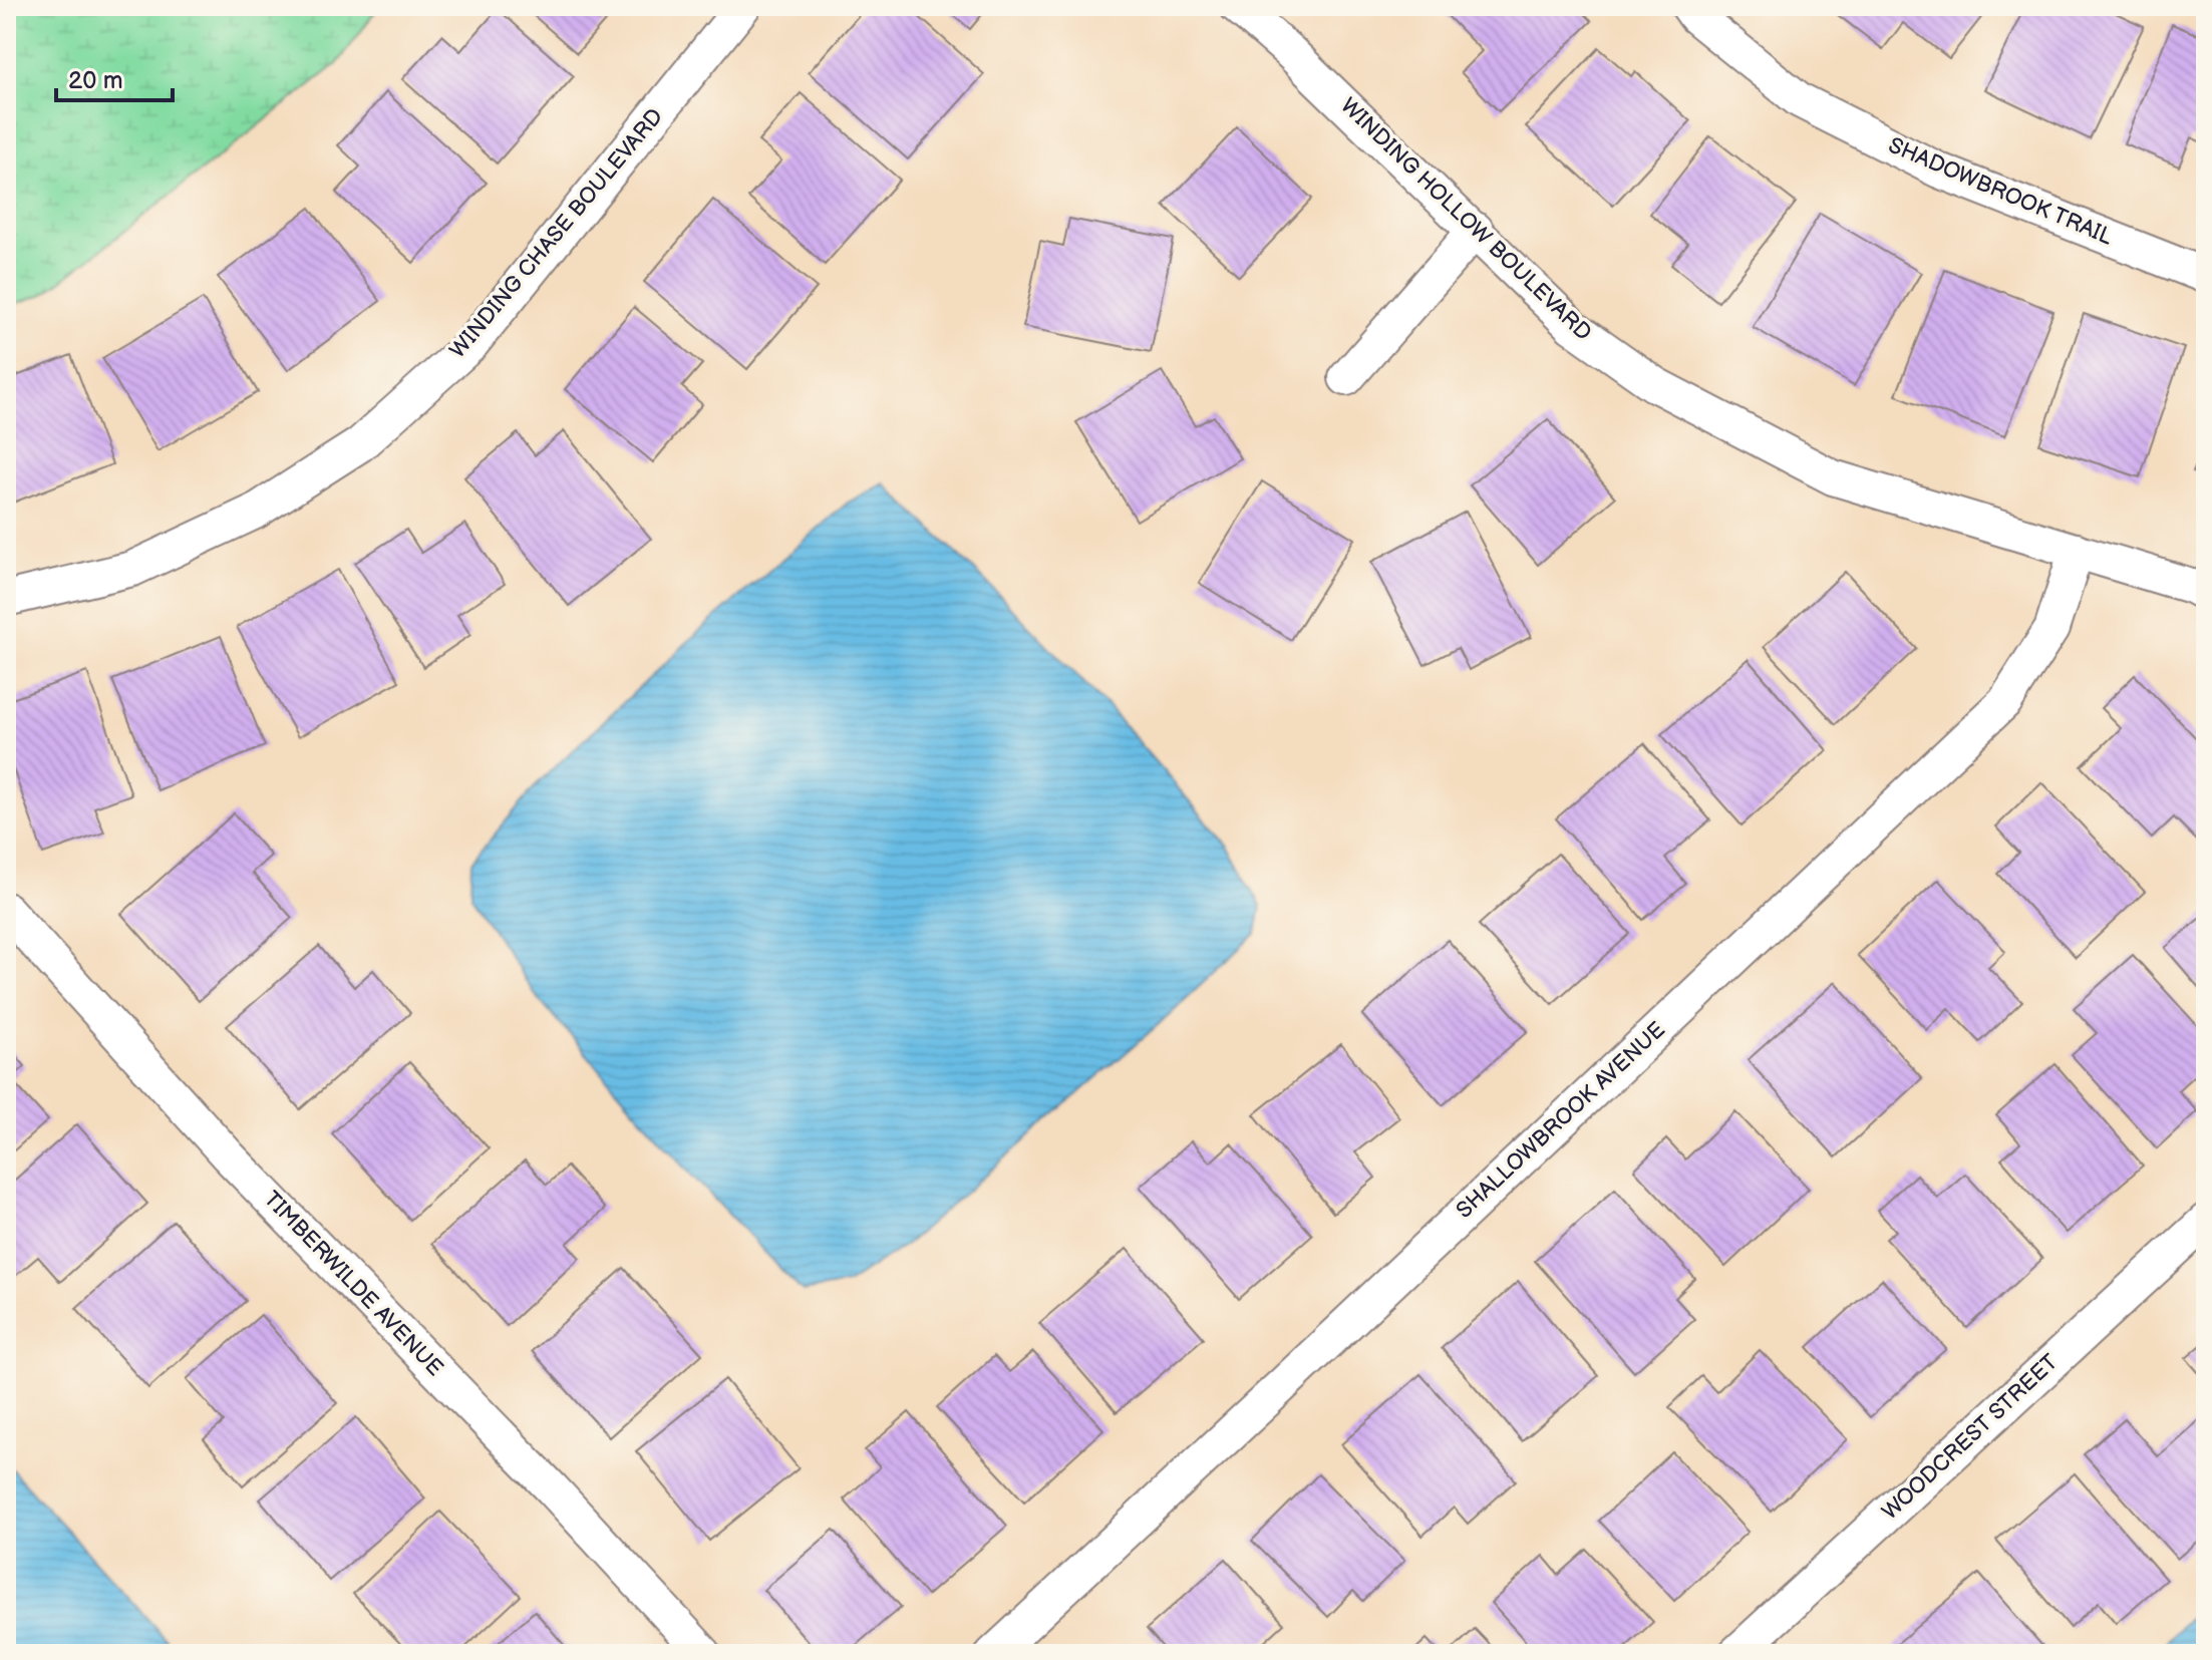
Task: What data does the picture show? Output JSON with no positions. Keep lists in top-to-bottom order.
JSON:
{
  "streets": {
    "street": [
      "SHADOWBROOK TRAIL",
      "WINDING HOLLOW BOULEVARD",
      "WINDING CHASE BOULEVARD",
      "SHALLOWBROOK AVENUE",
      "TIMBERWILDE AVENUE",
      "WOODCREST STREET"
    ]
  },
  "crossings": [
    ["WINDING HOLLOW BOULEVARD", "SHALLOWBROOK AVENUE"]
  ],
  "scale_bar": "20 m"
}
